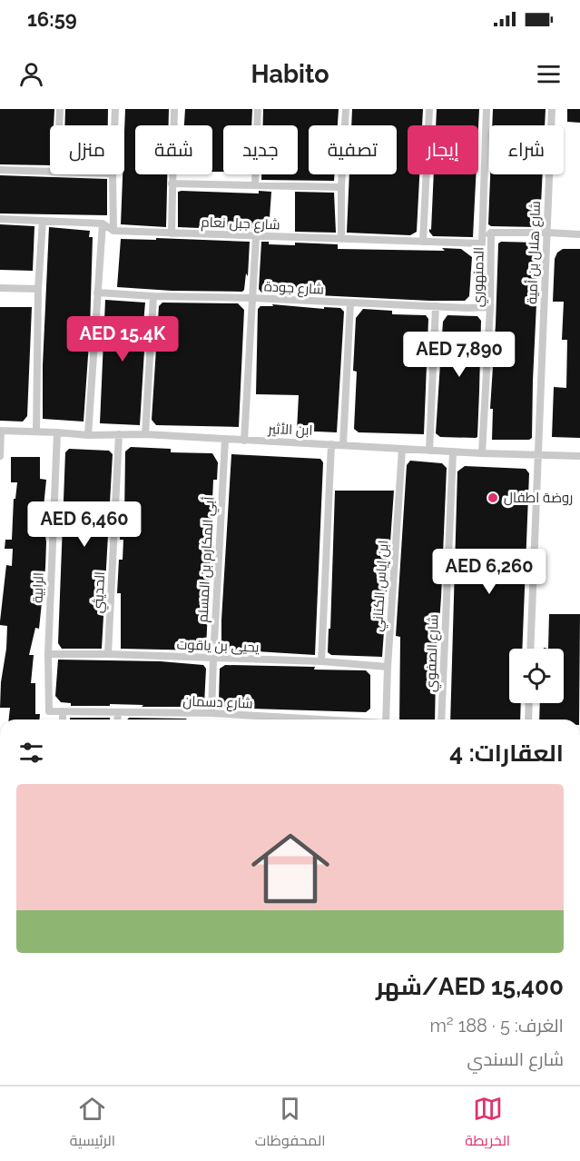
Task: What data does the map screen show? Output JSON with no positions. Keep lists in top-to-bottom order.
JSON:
{
  "streets": {
    "street": [
      "شارع جبل نعام",
      "شارع هلال بن أمية",
      "الدمنهوري",
      "شارع جودة",
      "ابن الأثير",
      "أبي المكارم بن المسلم",
      "ابن إياس الكناني",
      "الرابية",
      "الحديثي",
      "يحيى بن ياقوت",
      "شارع الصفوي",
      "شارع دسمان"
    ]
  },
  "crossings": [
    ["شارع هلال بن أمية", "ابن الأثير"],
    ["الدمنهوري", "شارع جودة"],
    ["الدمنهوري", "ابن الأثير"],
    ["ابن الأثير", "أبي المكارم بن المسلم"],
    ["ابن الأثير", "ابن إياس الكناني"],
    ["ابن الأثير", "الرابية"],
    ["ابن الأثير", "الحديثي"],
    ["ابن الأثير", "شارع الصفوي"],
    ["أبي المكارم بن المسلم", "يحيى بن ياقوت"],
    ["أبي المكارم بن المسلم", "شارع دسمان"],
    ["ابن إياس الكناني", "يحيى بن ياقوت"],
    ["الرابية", "يحيى بن ياقوت"],
    ["الرابية", "شارع دسمان"],
    ["الحديثي", "يحيى بن ياقوت"]
  ],
  "places": ["روضة اطفال"],
  "page": {
    "status": "16:59",
    "header": "Habito",
    "chip": [
      "شراء",
      "إيجار",
      "تصفية",
      "جديد",
      "شقة",
      "منزل"
    ],
    "price": [
      "AED 15.4K",
      "AED 7,890",
      "AED 6,460",
      "AED 6,260"
    ],
    "heading": "العقارات: 4",
    "list": [
      {
        "name": "AED 15,400/شهر",
        "note": "الغرف: 5 · 188 m² · شارع السندي"
      }
    ],
    "tabs": ["الخريطة", "المحفوظات", "الرئيسية"]
  }
}
